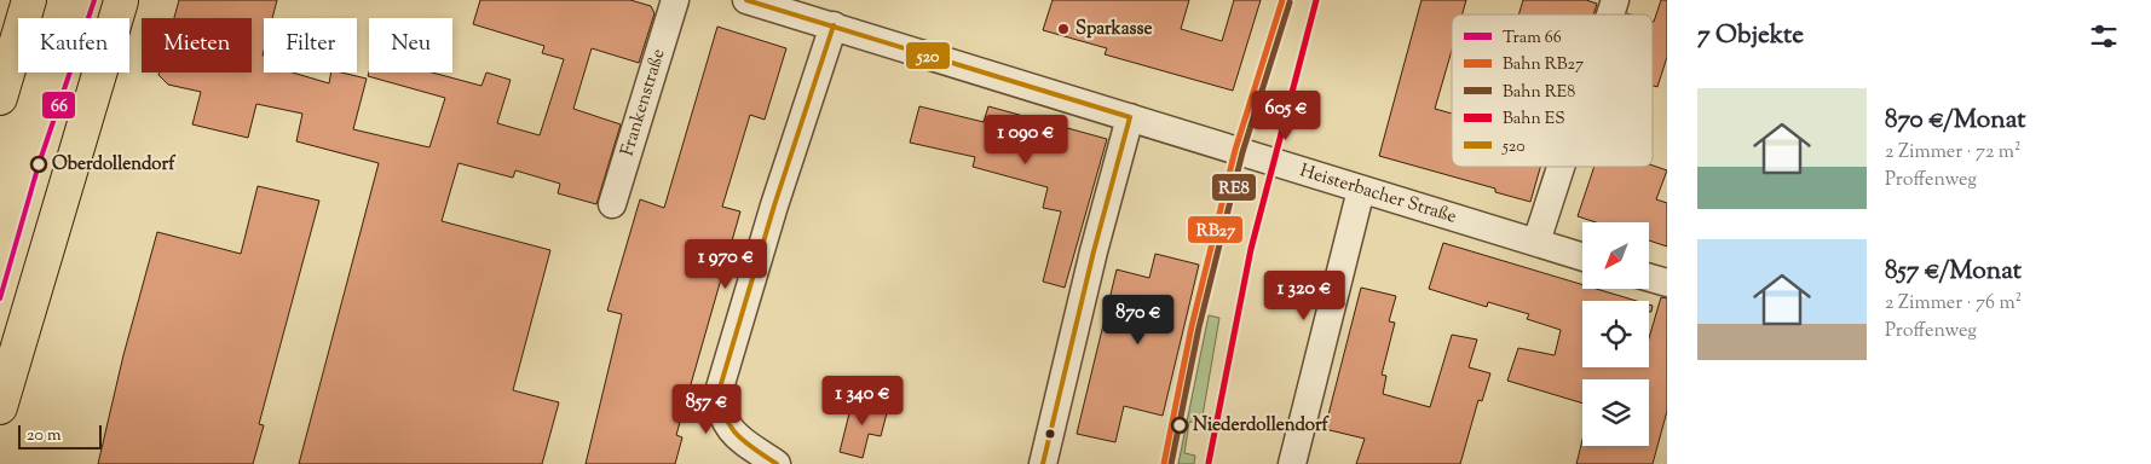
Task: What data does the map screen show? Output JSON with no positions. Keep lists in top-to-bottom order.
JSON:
{
  "streets": {
    "street": ["Frankenstraße", "Heisterbacher Straße"]
  },
  "places": ["Sparkasse", "Oberdollendorf", "Niederdollendorf"],
  "lines": [
    "tram line 66",
    "rail line RB27",
    "rail line ES",
    "transit line 520",
    "rail line RE8"
  ],
  "legend": [
    "Tram 66",
    "Bahn RB27",
    "Bahn RE8",
    "Bahn ES",
    "520"
  ],
  "scale_bar": "20 m",
  "north": "bottom left",
  "page": {
    "heading": "7 Objekte",
    "chip": [
      "Kaufen",
      "Mieten",
      "Filter",
      "Neu"
    ],
    "list": [
      {
        "name": "870 €/Monat",
        "note": "2 Zimmer · 72 m² · Proffenweg"
      },
      {
        "name": "857 €/Monat",
        "note": "2 Zimmer · 76 m² · Proffenweg"
      }
    ],
    "price": [
      "605 €",
      "1 090 €",
      "1 970 €",
      "1 320 €",
      "870 €",
      "1 340 €",
      "857 €"
    ],
    "scale": "20 m"
  }
}
